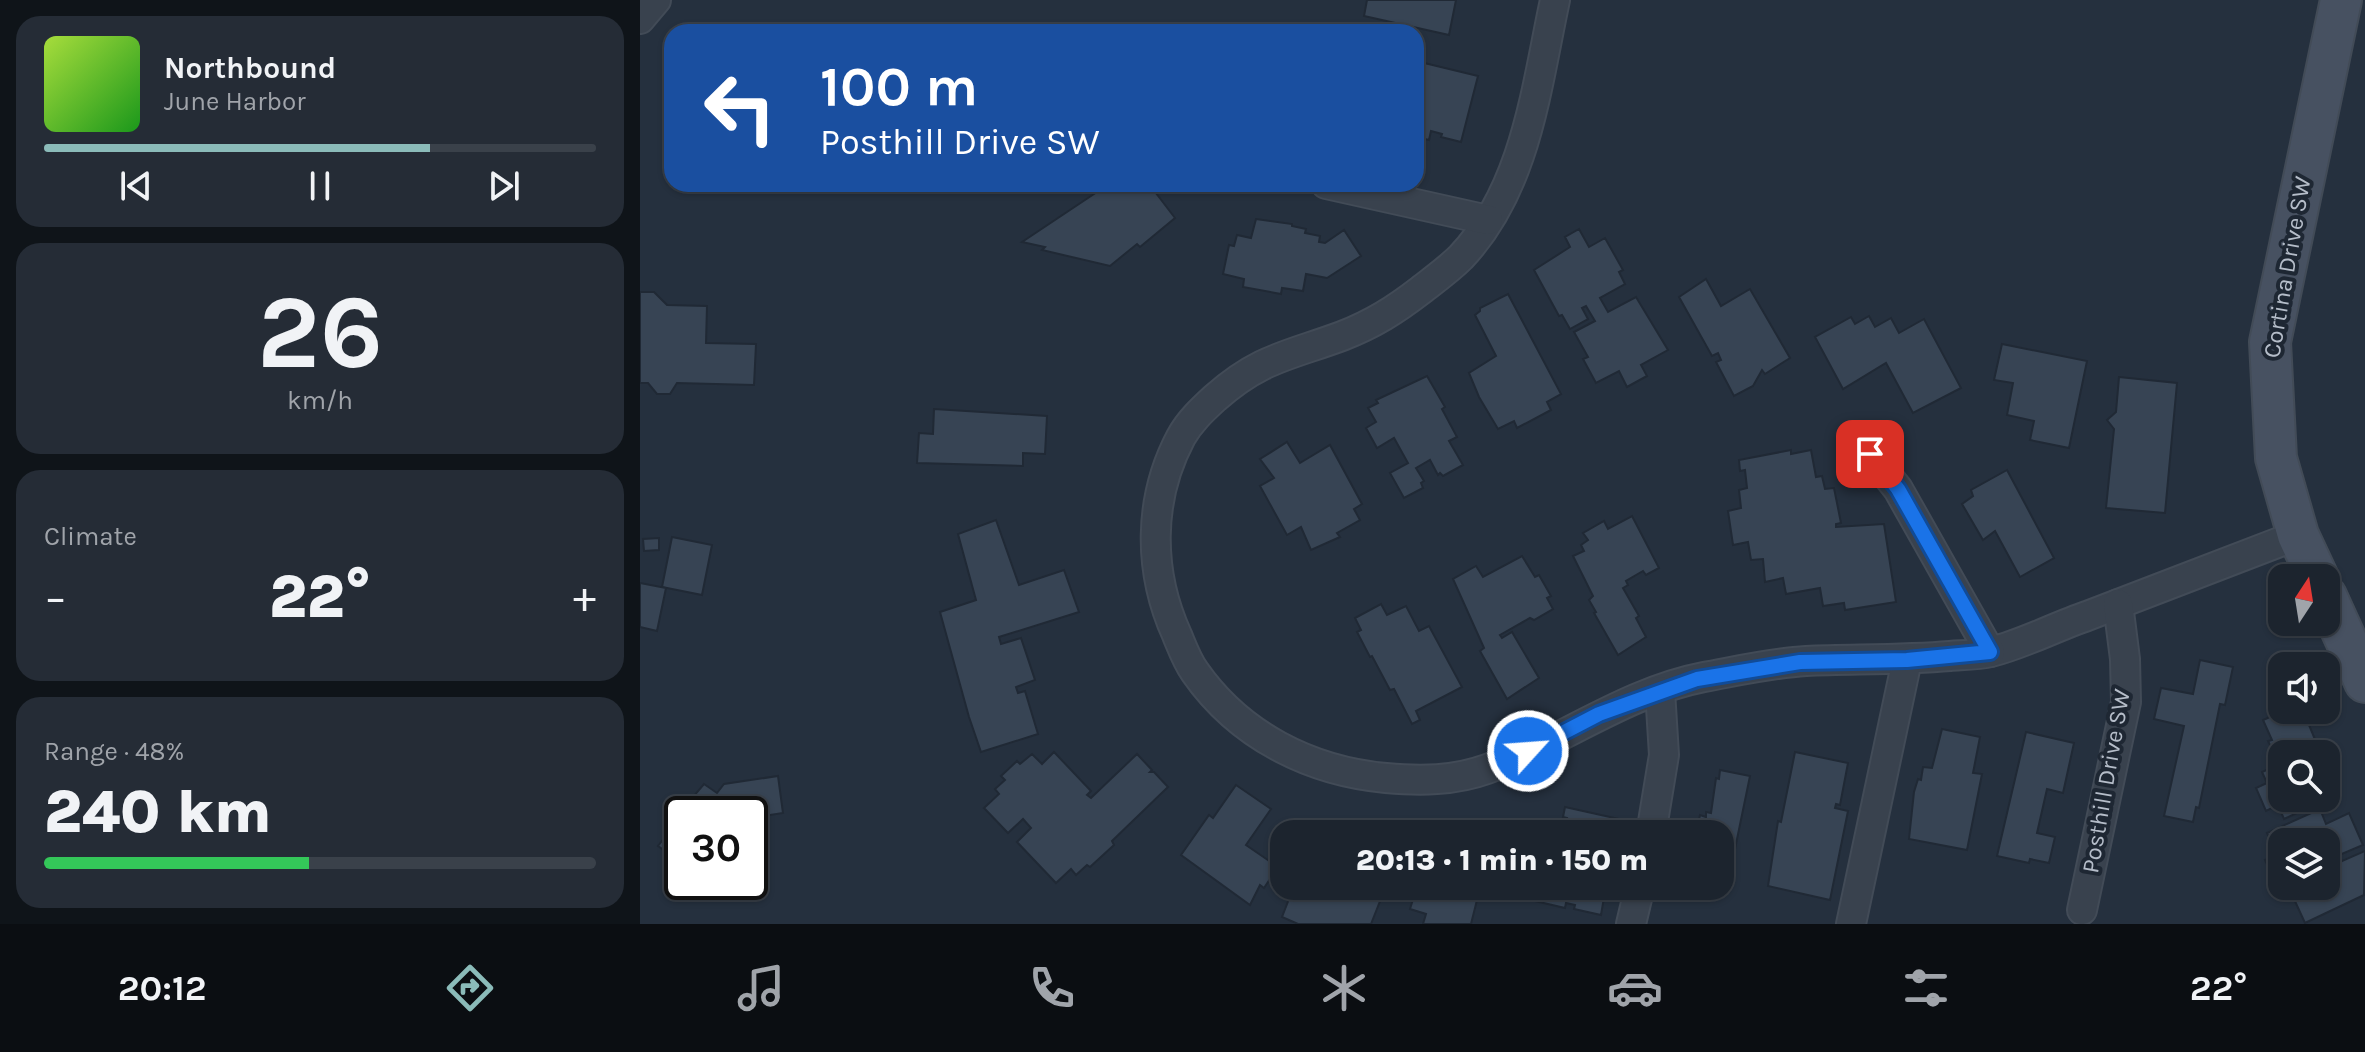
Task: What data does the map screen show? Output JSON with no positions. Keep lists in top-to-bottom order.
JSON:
{
  "streets": {
    "street": ["Cortina Drive SW", "Posthill Drive SW"]
  },
  "north": "top",
  "page": {
    "turn": ["100 m", "Posthill Drive SW"],
    "song": ["Northbound", "June Harbor"],
    "tile": [
      ["26", "km/h"],
      "Climate",
      ["Range · 48%", "240 km"]
    ],
    "heat": ["−", "22°", "+"],
    "limit": "30",
    "trip": "20:13 · 1 min · 150 m",
    "tabs": ["20:12", "22°"]
  }
}
